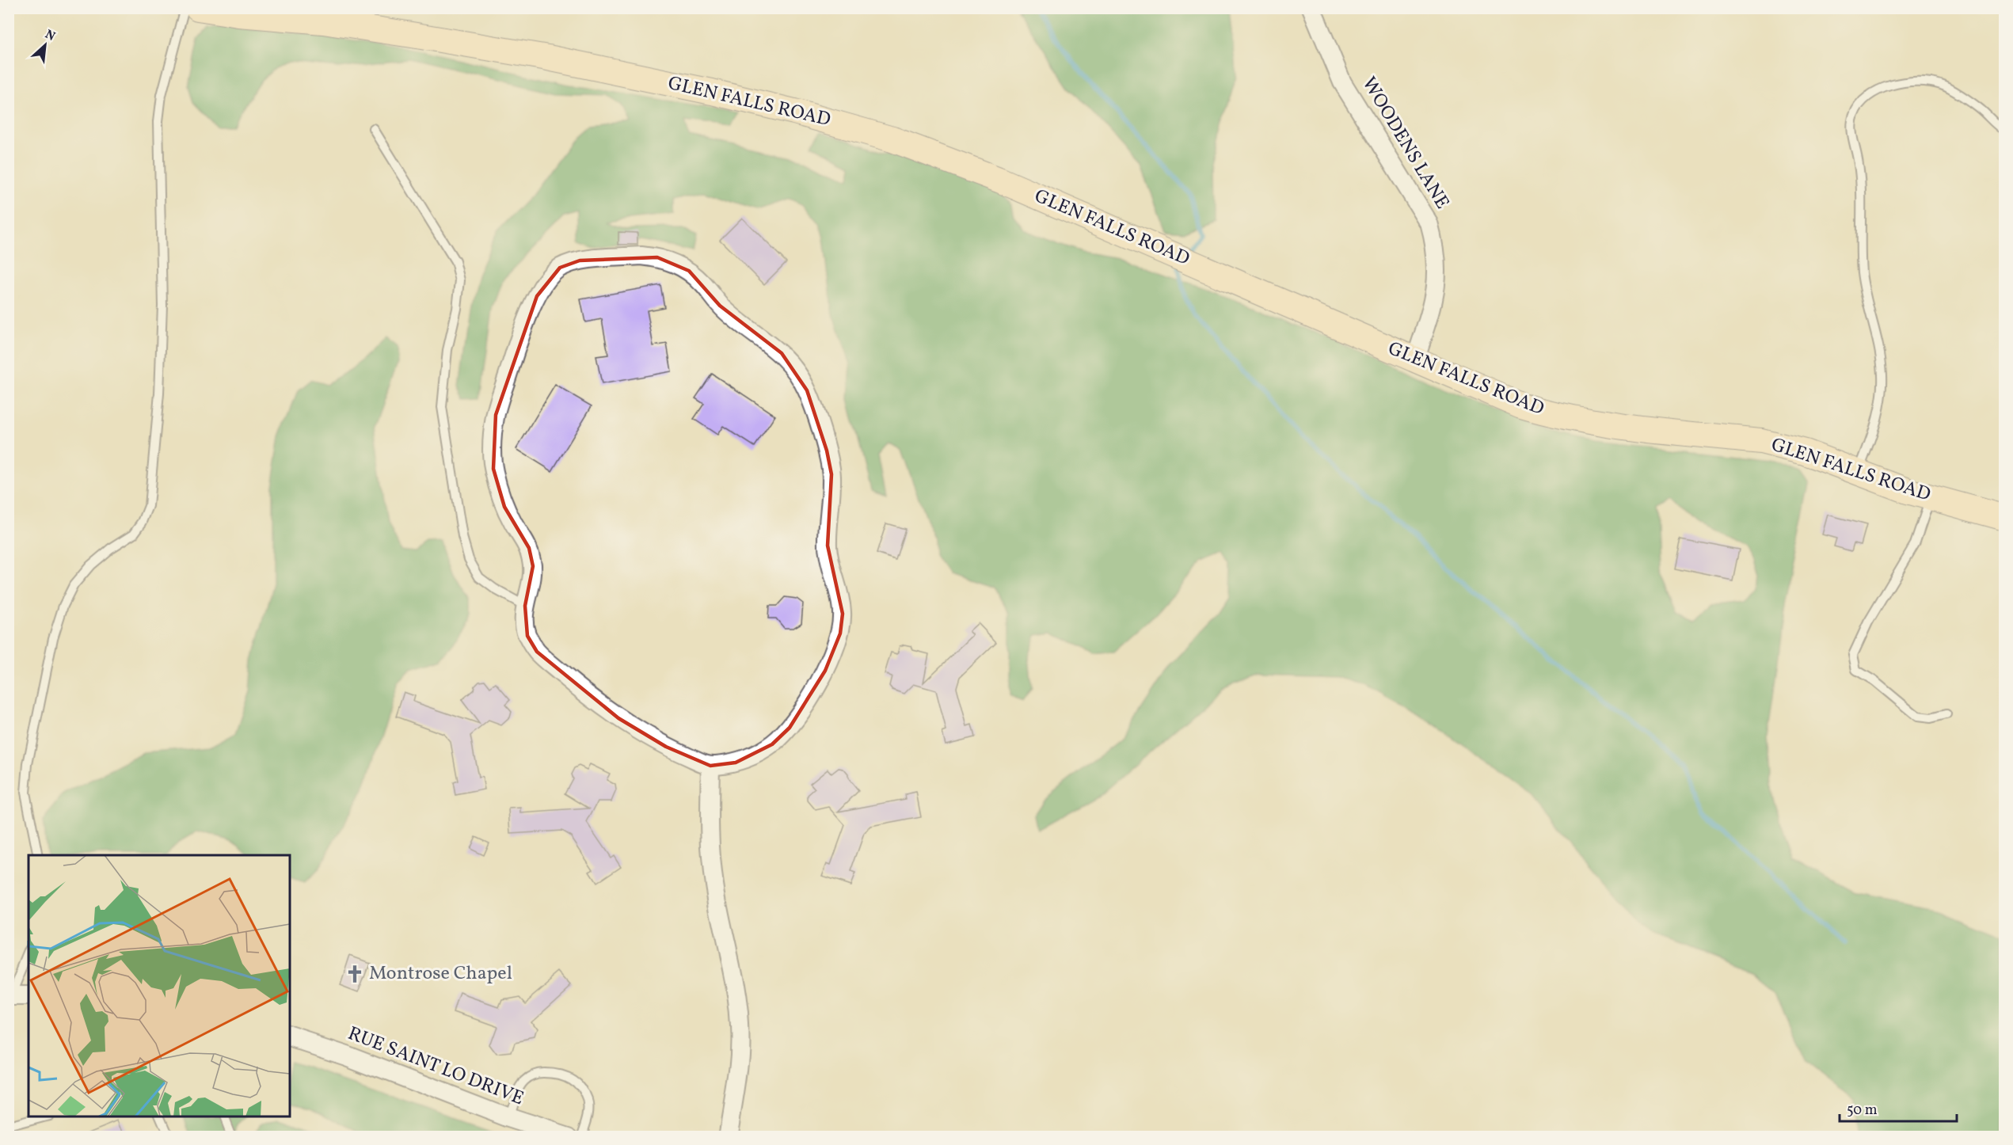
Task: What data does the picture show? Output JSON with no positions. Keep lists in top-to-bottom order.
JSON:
{
  "streets": {
    "street": ["GLEN FALLS ROAD", "WOODENS LANE", "RUE SAINT LO DRIVE"]
  },
  "crossings": [
    ["GLEN FALLS ROAD", "WOODENS LANE"]
  ],
  "places": {
    "church": ["Montrose Chapel"]
  },
  "scale_bar": "50 m",
  "north": "top right"
}
